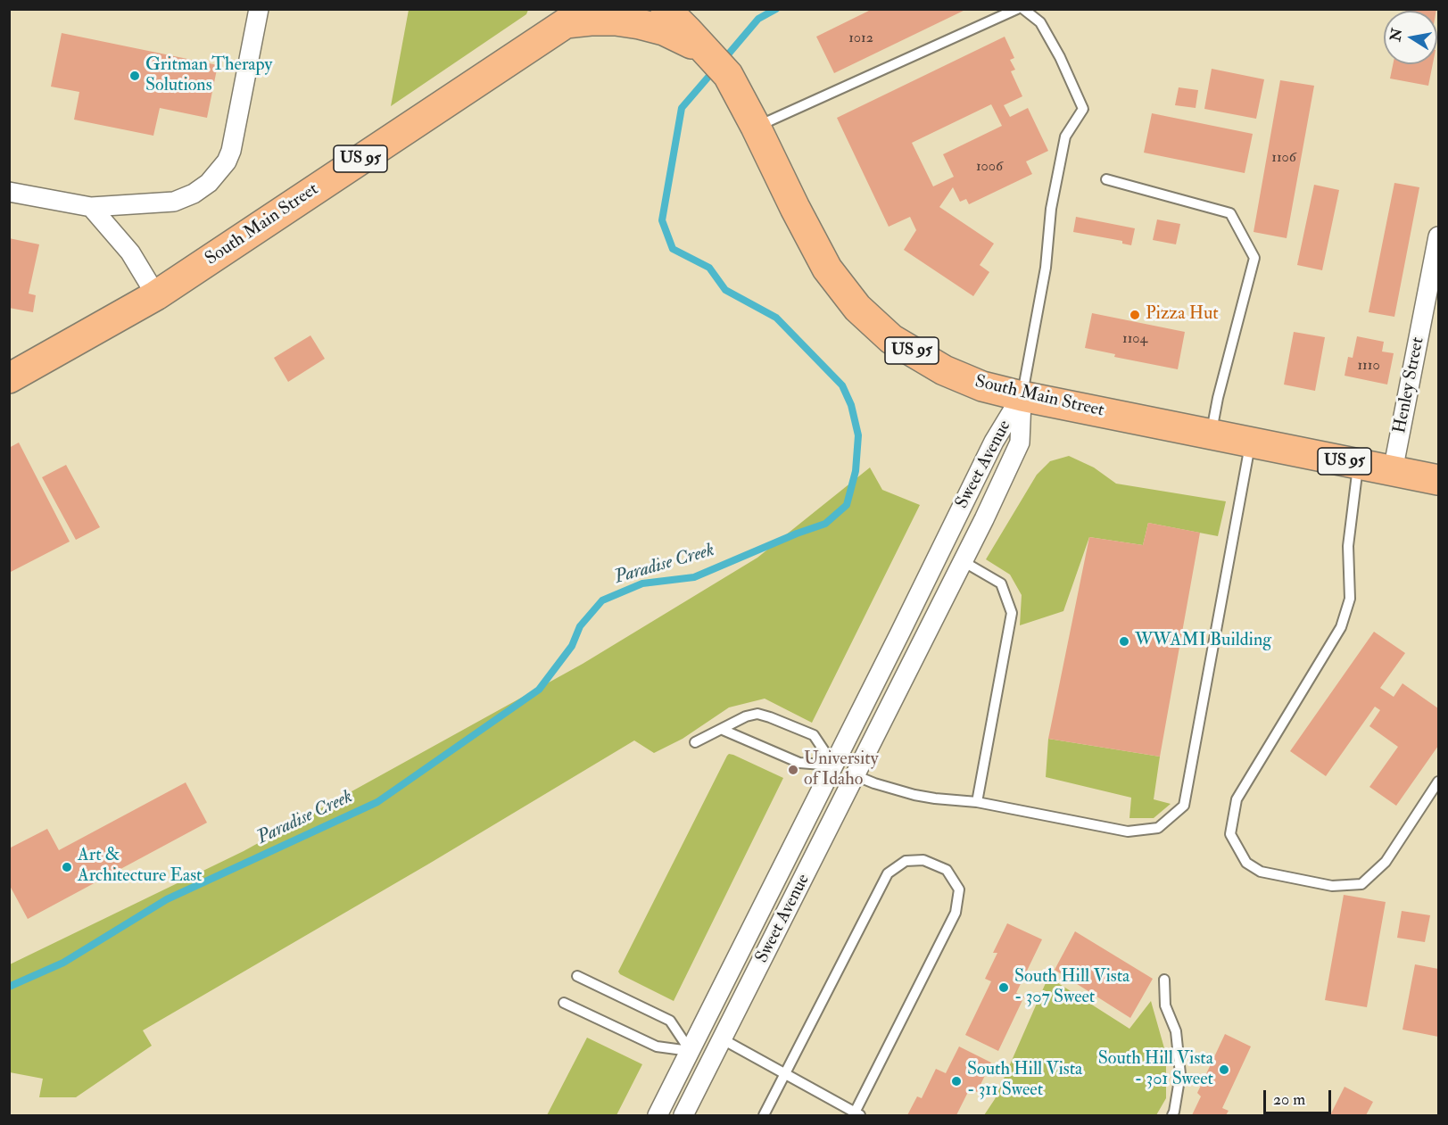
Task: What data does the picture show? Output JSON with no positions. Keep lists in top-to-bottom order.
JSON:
{
  "streets": {
    "highway": ["US 95", "South Main Street"],
    "street": ["Henley Street", "Sweet Avenue"]
  },
  "crossings": [
    ["US 95", "South Main Street"],
    ["South Main Street", "Henley Street"],
    ["South Main Street", "Sweet Avenue"]
  ],
  "water": ["Paradise Creek"],
  "places": [
    "Gritman Therapy Solutions",
    "Pizza Hut",
    "WWAMI Building",
    "University of Idaho",
    "Art & Architecture East",
    "South Hill Vista - 307 Sweet",
    "South Hill Vista - 301 Sweet",
    "South Hill Vista - 311 Sweet"
  ],
  "house_numbers": [
    "1012",
    "1106",
    "1006",
    "1104",
    "1110"
  ],
  "scale_bar": "20 m",
  "north": "left"
}
